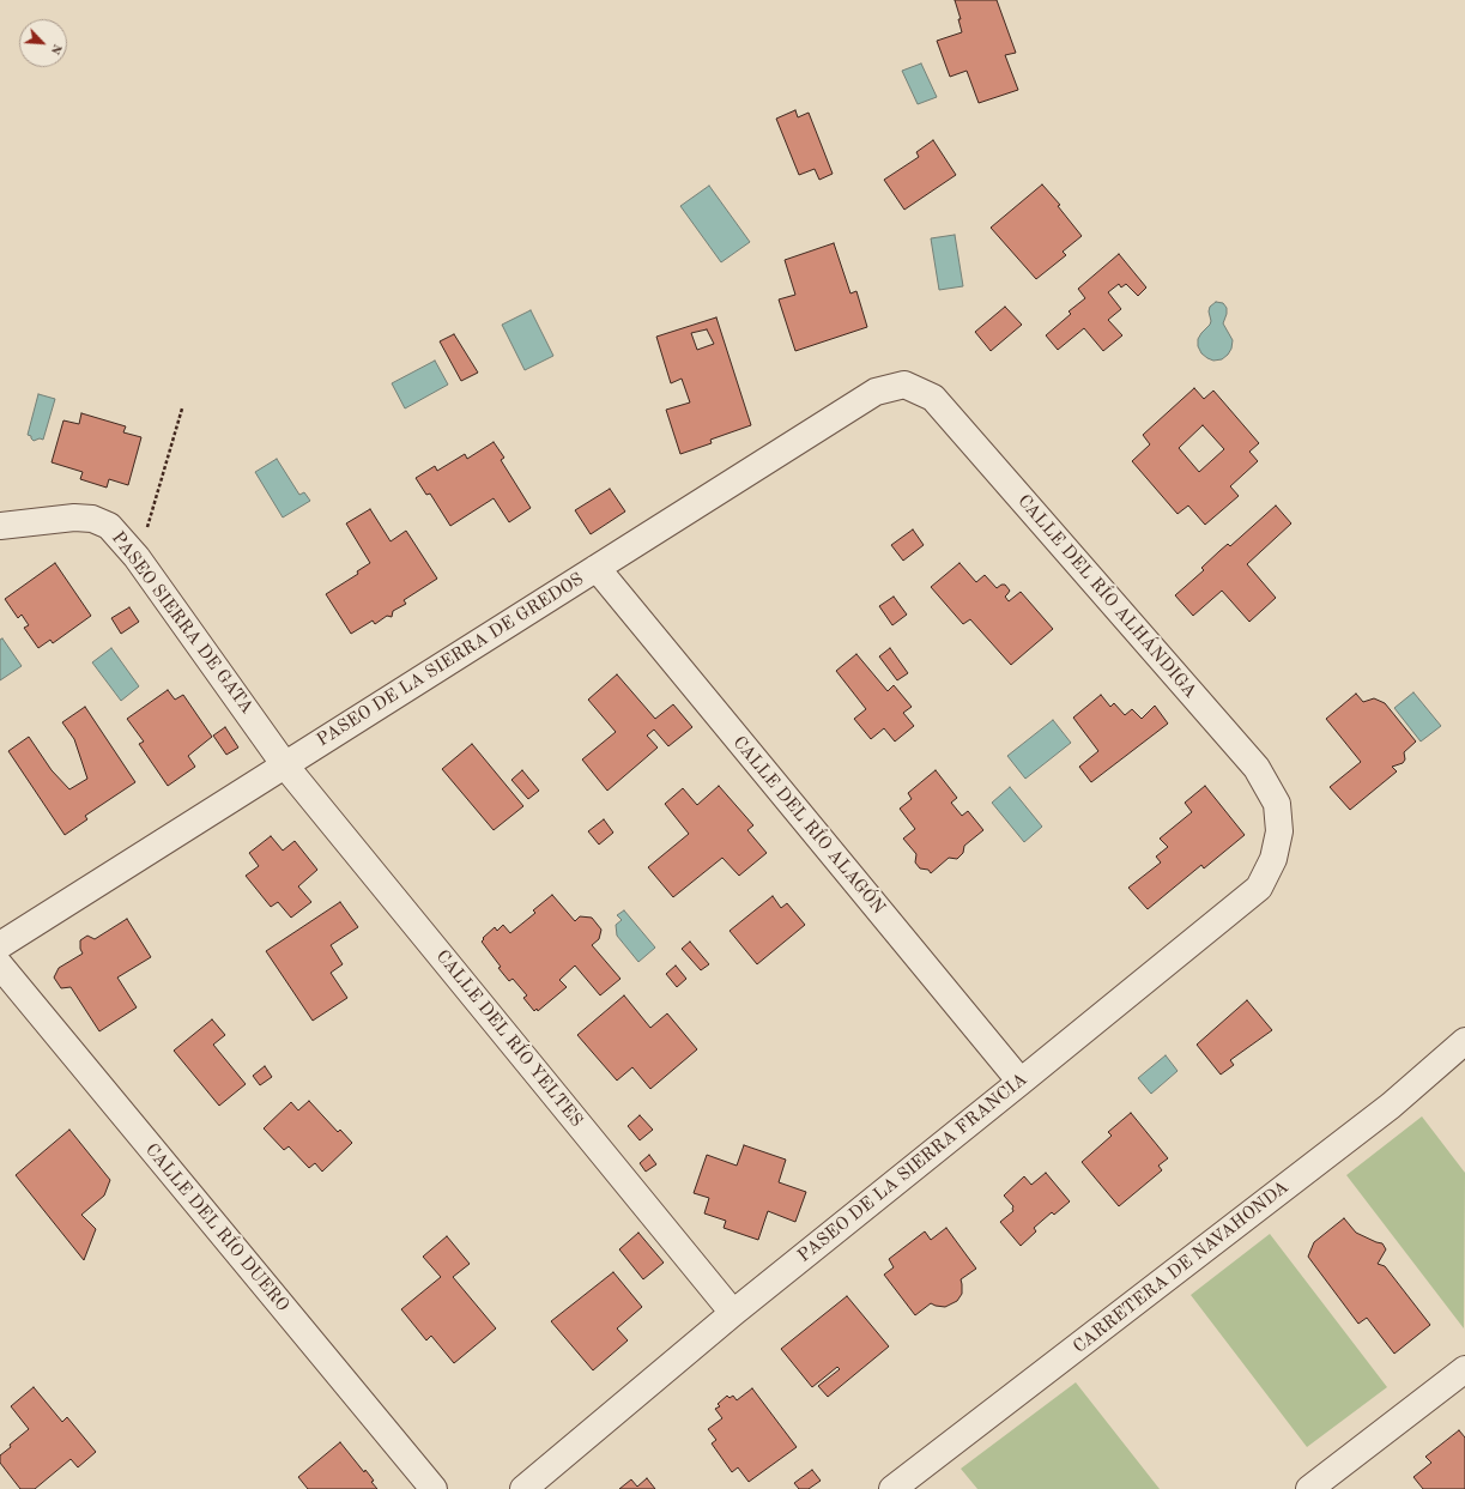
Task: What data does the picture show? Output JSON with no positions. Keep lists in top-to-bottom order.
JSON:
{
  "streets": {
    "street": [
      "CALLE DEL RÍO ALHÁNDIGA",
      "PASEO SIERRA DE GATA",
      "PASEO DE LA SIERRA DE GREDOS",
      "CALLE DEL RÍO ALAGÓN",
      "CALLE DEL RÍO YELTES",
      "PASEO DE LA SIERRA FRANCIA",
      "CALLE DEL RÍO DUERO",
      "CARRETERA DE NAVAHONDA"
    ]
  },
  "crossings": [
    ["CALLE DEL RÍO ALHÁNDIGA", "PASEO DE LA SIERRA DE GREDOS"],
    ["CALLE DEL RÍO ALHÁNDIGA", "PASEO DE LA SIERRA FRANCIA"],
    ["PASEO SIERRA DE GATA", "PASEO DE LA SIERRA DE GREDOS"],
    ["PASEO SIERRA DE GATA", "CALLE DEL RÍO YELTES"],
    ["PASEO DE LA SIERRA DE GREDOS", "CALLE DEL RÍO ALAGÓN"],
    ["PASEO DE LA SIERRA DE GREDOS", "CALLE DEL RÍO YELTES"],
    ["CALLE DEL RÍO ALAGÓN", "PASEO DE LA SIERRA FRANCIA"],
    ["CALLE DEL RÍO YELTES", "PASEO DE LA SIERRA FRANCIA"]
  ],
  "north": "bottom right"
}
